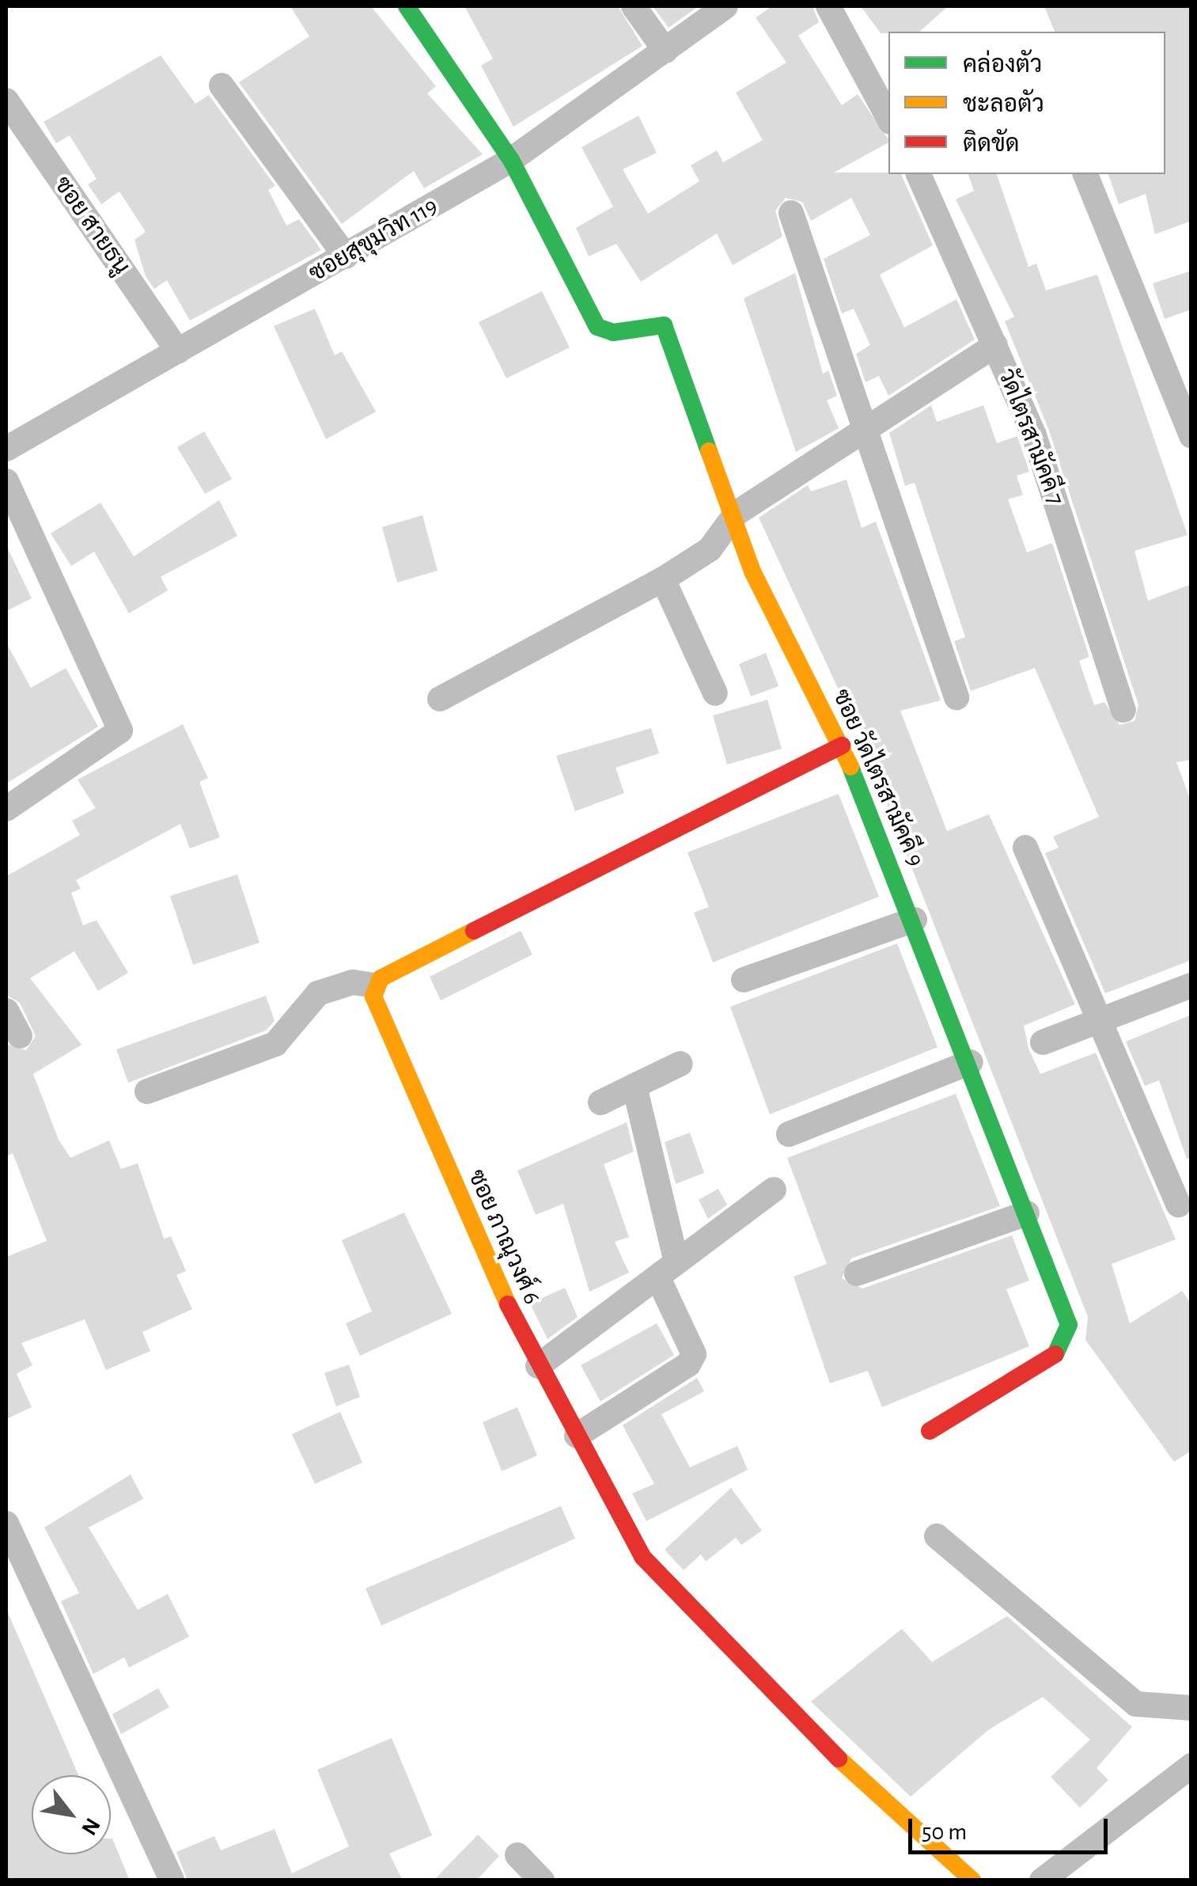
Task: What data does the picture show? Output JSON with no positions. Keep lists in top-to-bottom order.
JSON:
{
  "streets": {
    "street": [
      "ซอย สายธนู",
      "ซอยสุขุมวิท 119",
      "วัดไตรสามัคคี 7",
      "ซอย วัดไตรสามัคคี 9",
      "ซอย ภาณุวงศ์ 6"
    ]
  },
  "crossings": [
    ["ซอย สายธนู", "ซอยสุขุมวิท 119"],
    ["ซอยสุขุมวิท 119", "ซอย วัดไตรสามัคคี 9"]
  ],
  "legend": ["คล่องตัว", "ชะลอตัว", "ติดขัด"],
  "scale_bar": "50 m",
  "north": "bottom right"
}
